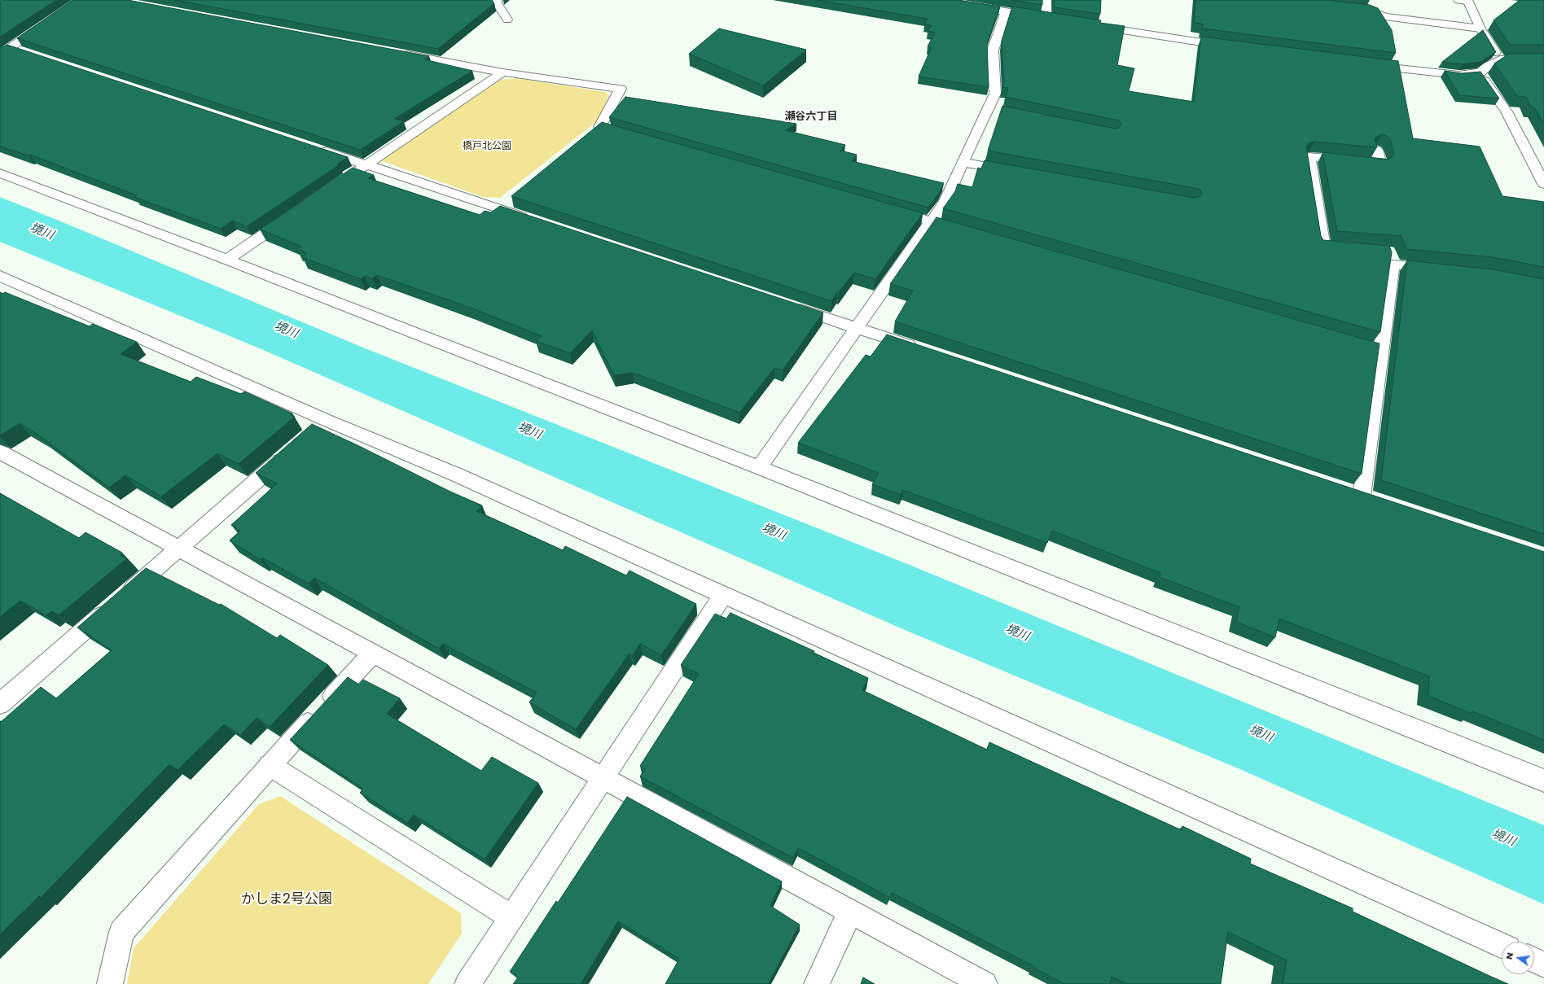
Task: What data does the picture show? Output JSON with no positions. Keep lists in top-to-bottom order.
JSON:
{
  "districts": ["瀬谷六丁目"],
  "water": ["境川"],
  "parks": ["橋戸北公園", "かしま2号公園"],
  "north": "left"
}
